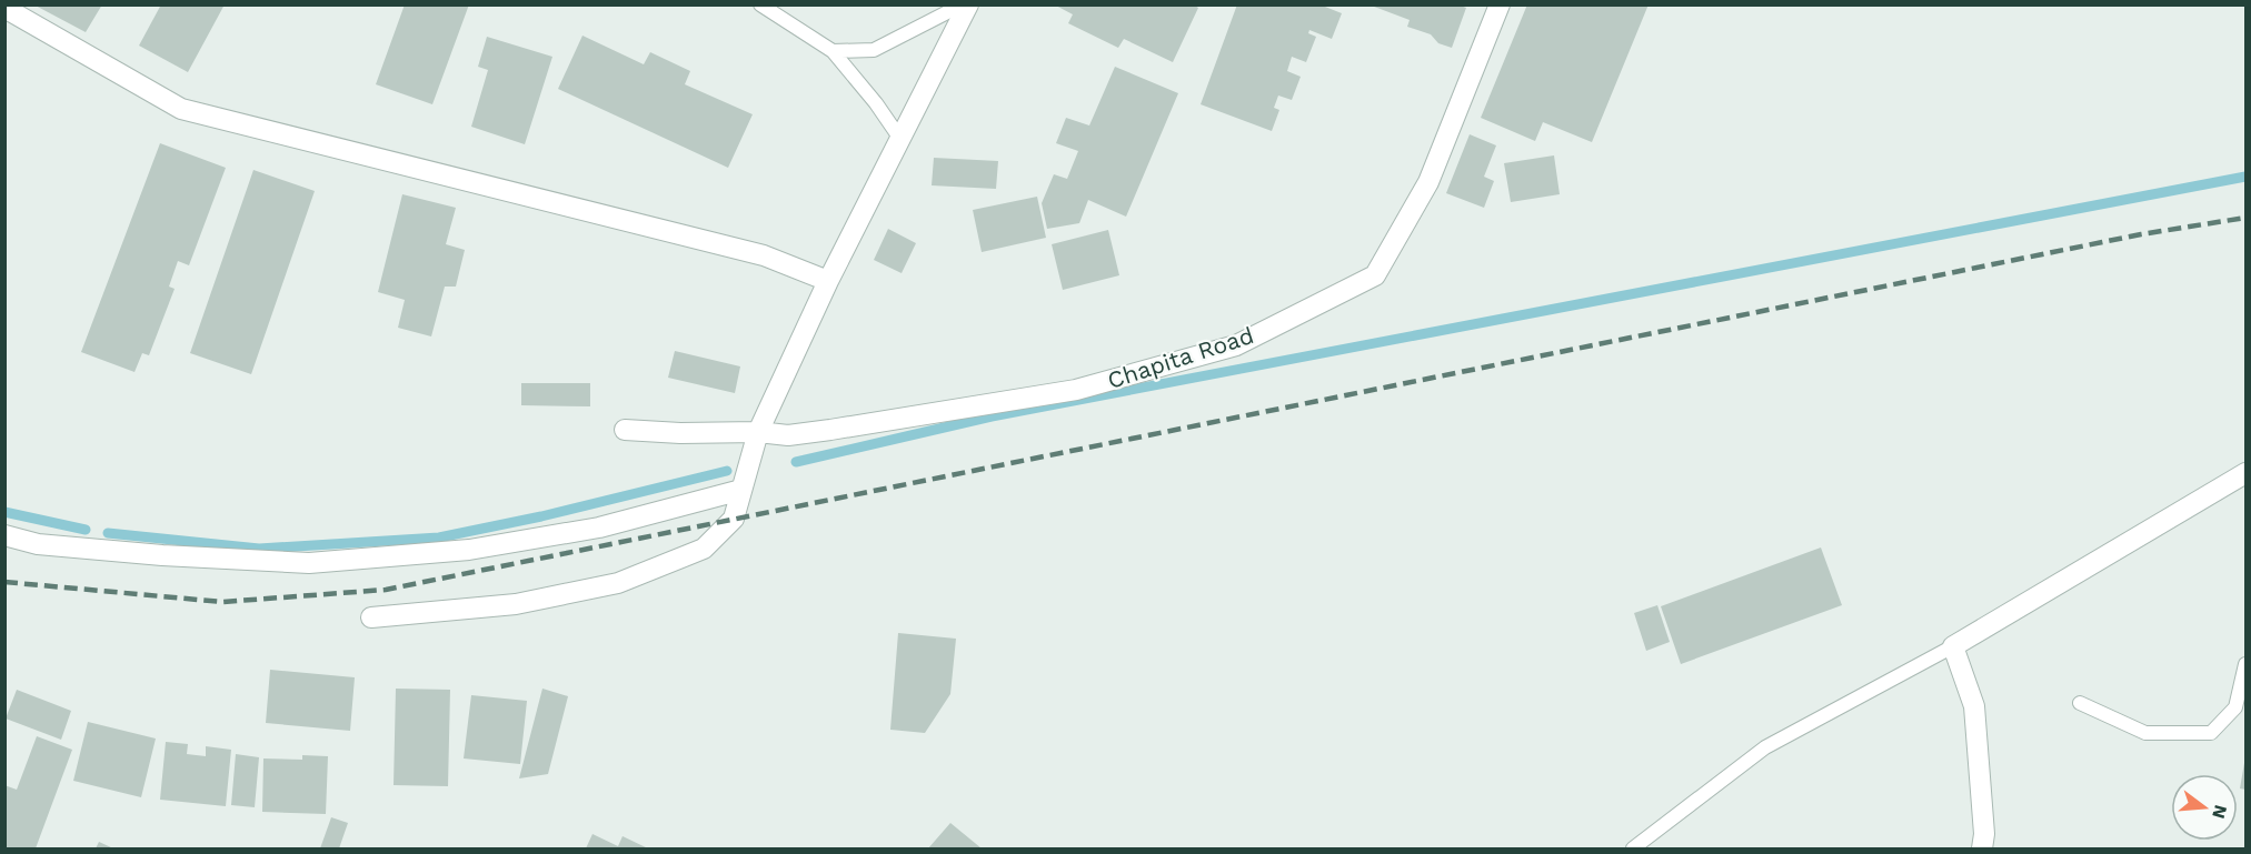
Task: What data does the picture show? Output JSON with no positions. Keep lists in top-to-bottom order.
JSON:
{
  "streets": {
    "street": ["Chapita Road"]
  },
  "north": "right"
}
